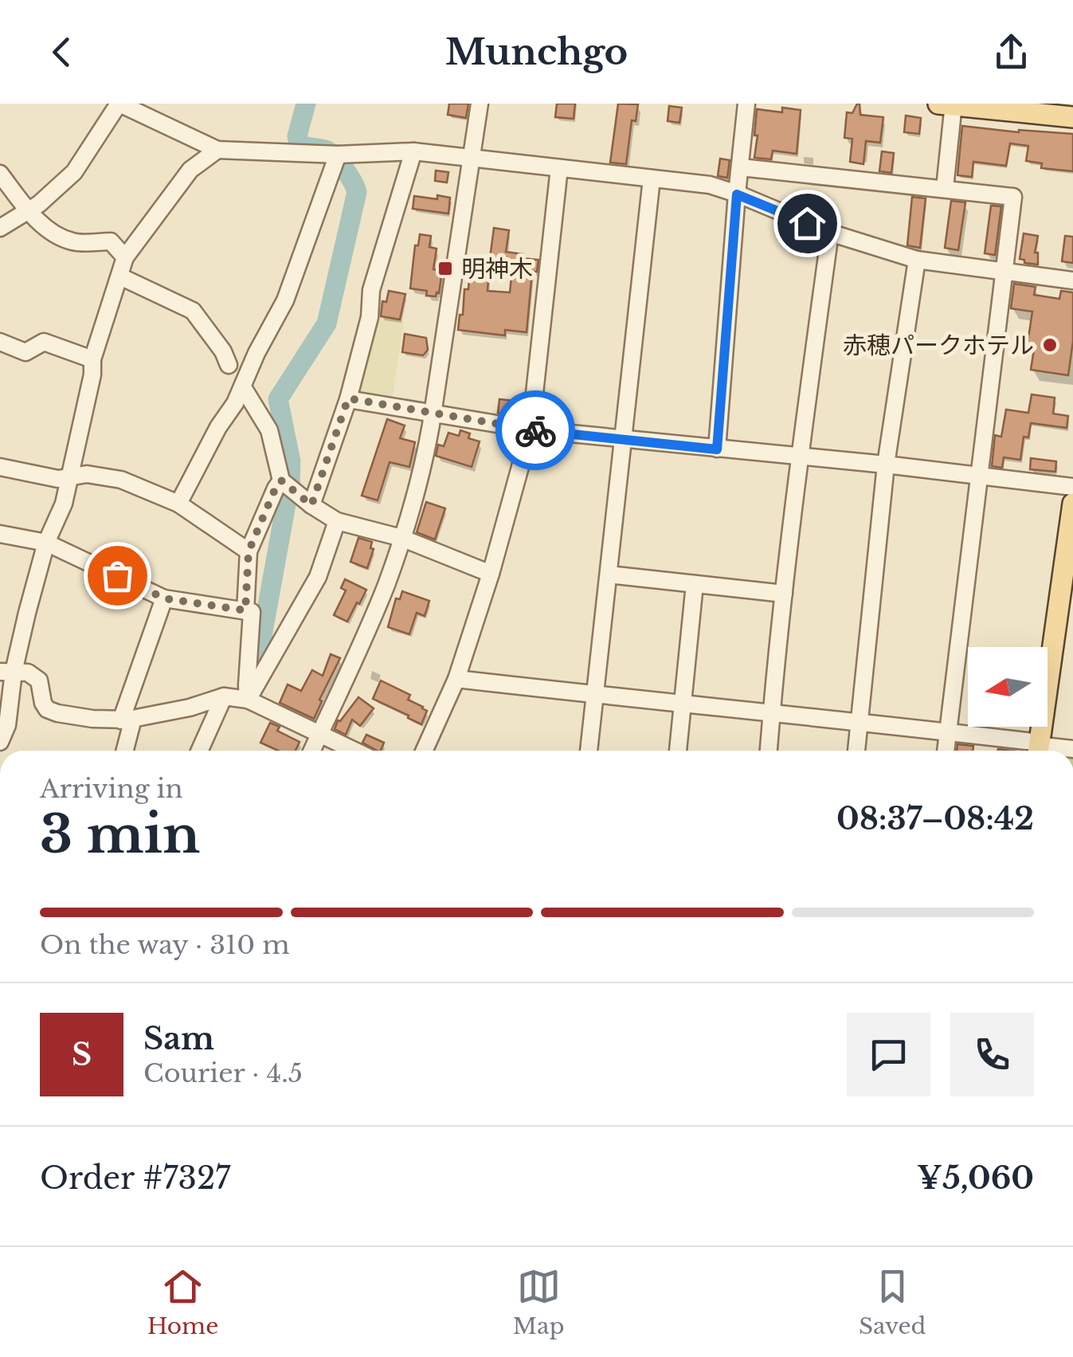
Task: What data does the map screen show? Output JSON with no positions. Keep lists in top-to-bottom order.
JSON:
{
  "places": {
    "transit": ["明神木"],
    "other": ["赤穂パークホテル"]
  },
  "north": "left",
  "page": {
    "header": "Munchgo",
    "heading": ["3 min", "Arriving in", "08:37–08:42"],
    "panel": [
      "Sam",
      "Courier · 4.5",
      "Order #7327",
      "¥5,060"
    ],
    "bar": "On the way · 310 m",
    "round": "S",
    "tabs": ["Home", "Map", "Saved"]
  }
}
